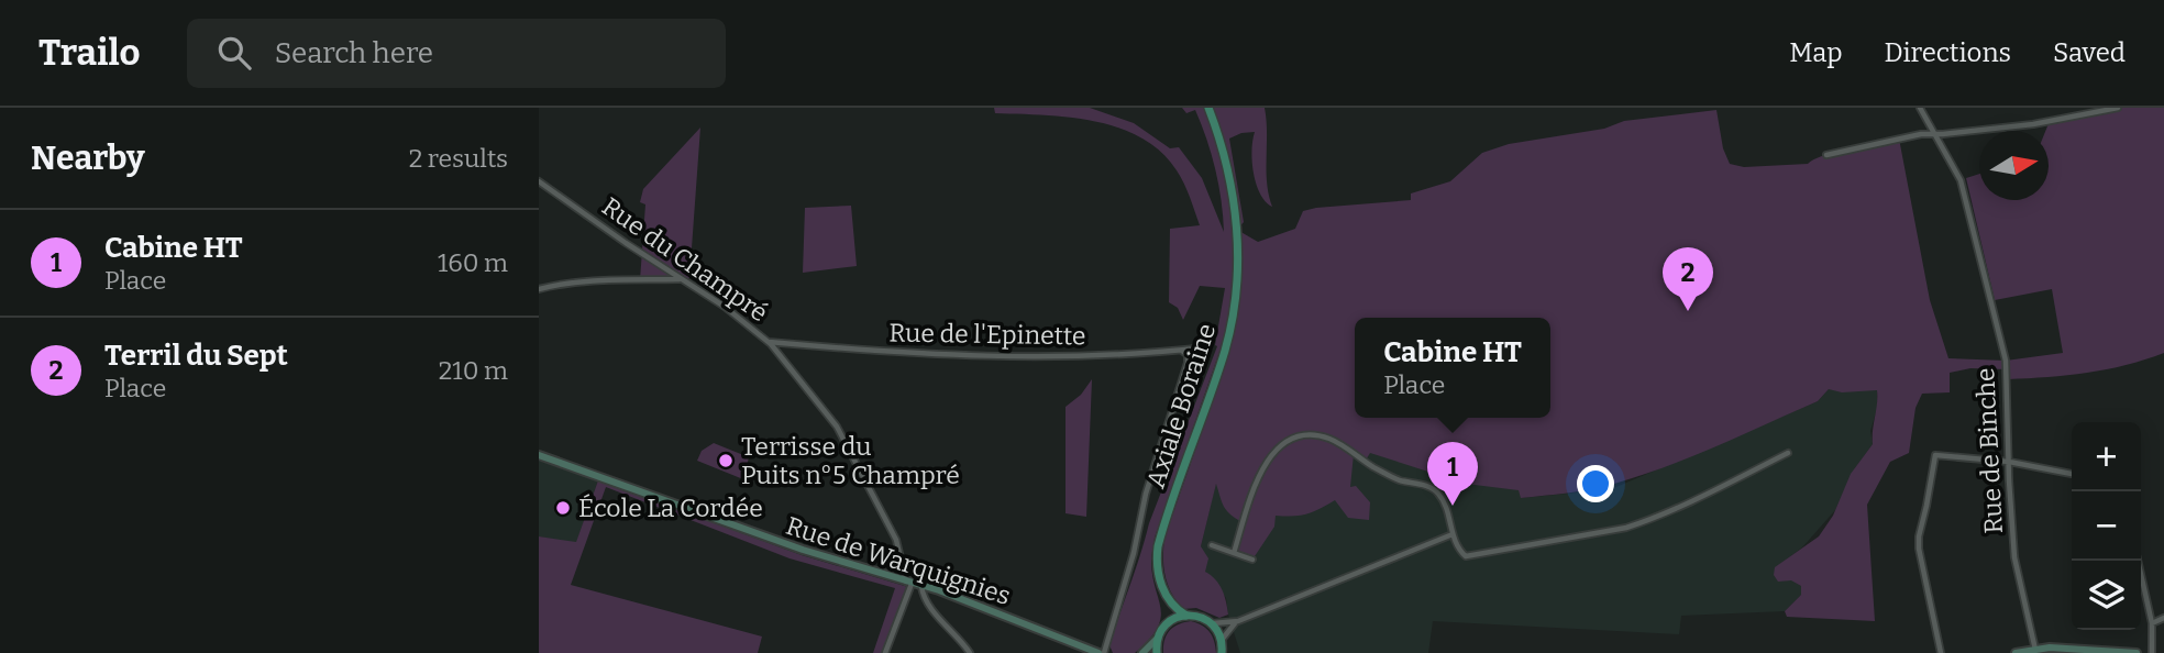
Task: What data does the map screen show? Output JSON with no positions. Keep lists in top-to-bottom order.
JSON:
{
  "streets": {
    "main road": ["Axiale Boraine"],
    "street": [
      "Rue du Champré",
      "Rue de l'Epinette",
      "Rue de Binche",
      "Rue de Warquignies"
    ]
  },
  "crossings": [
    ["Rue du Champré", "Rue de l'Epinette"],
    ["Rue du Champré", "Rue de Warquignies"]
  ],
  "places": ["Terrisse du Puits n°5 Champré", "École La Cordée"],
  "north": "right",
  "page": {
    "header": "Trailo",
    "search": "Search here",
    "nav": ["Map", "Directions", "Saved"],
    "heading": ["Nearby", "2 results"],
    "list": [
      {
        "mark": "1",
        "name": "Cabine HT",
        "note": "Place",
        "value": "160 m"
      },
      {
        "mark": "2",
        "name": "Terril du Sept",
        "note": "Place",
        "value": "210 m"
      }
    ],
    "pins": ["2", "1"],
    "popup": ["Cabine HT", "Place"],
    "map_buttons": ["+", "−"]
  }
}
